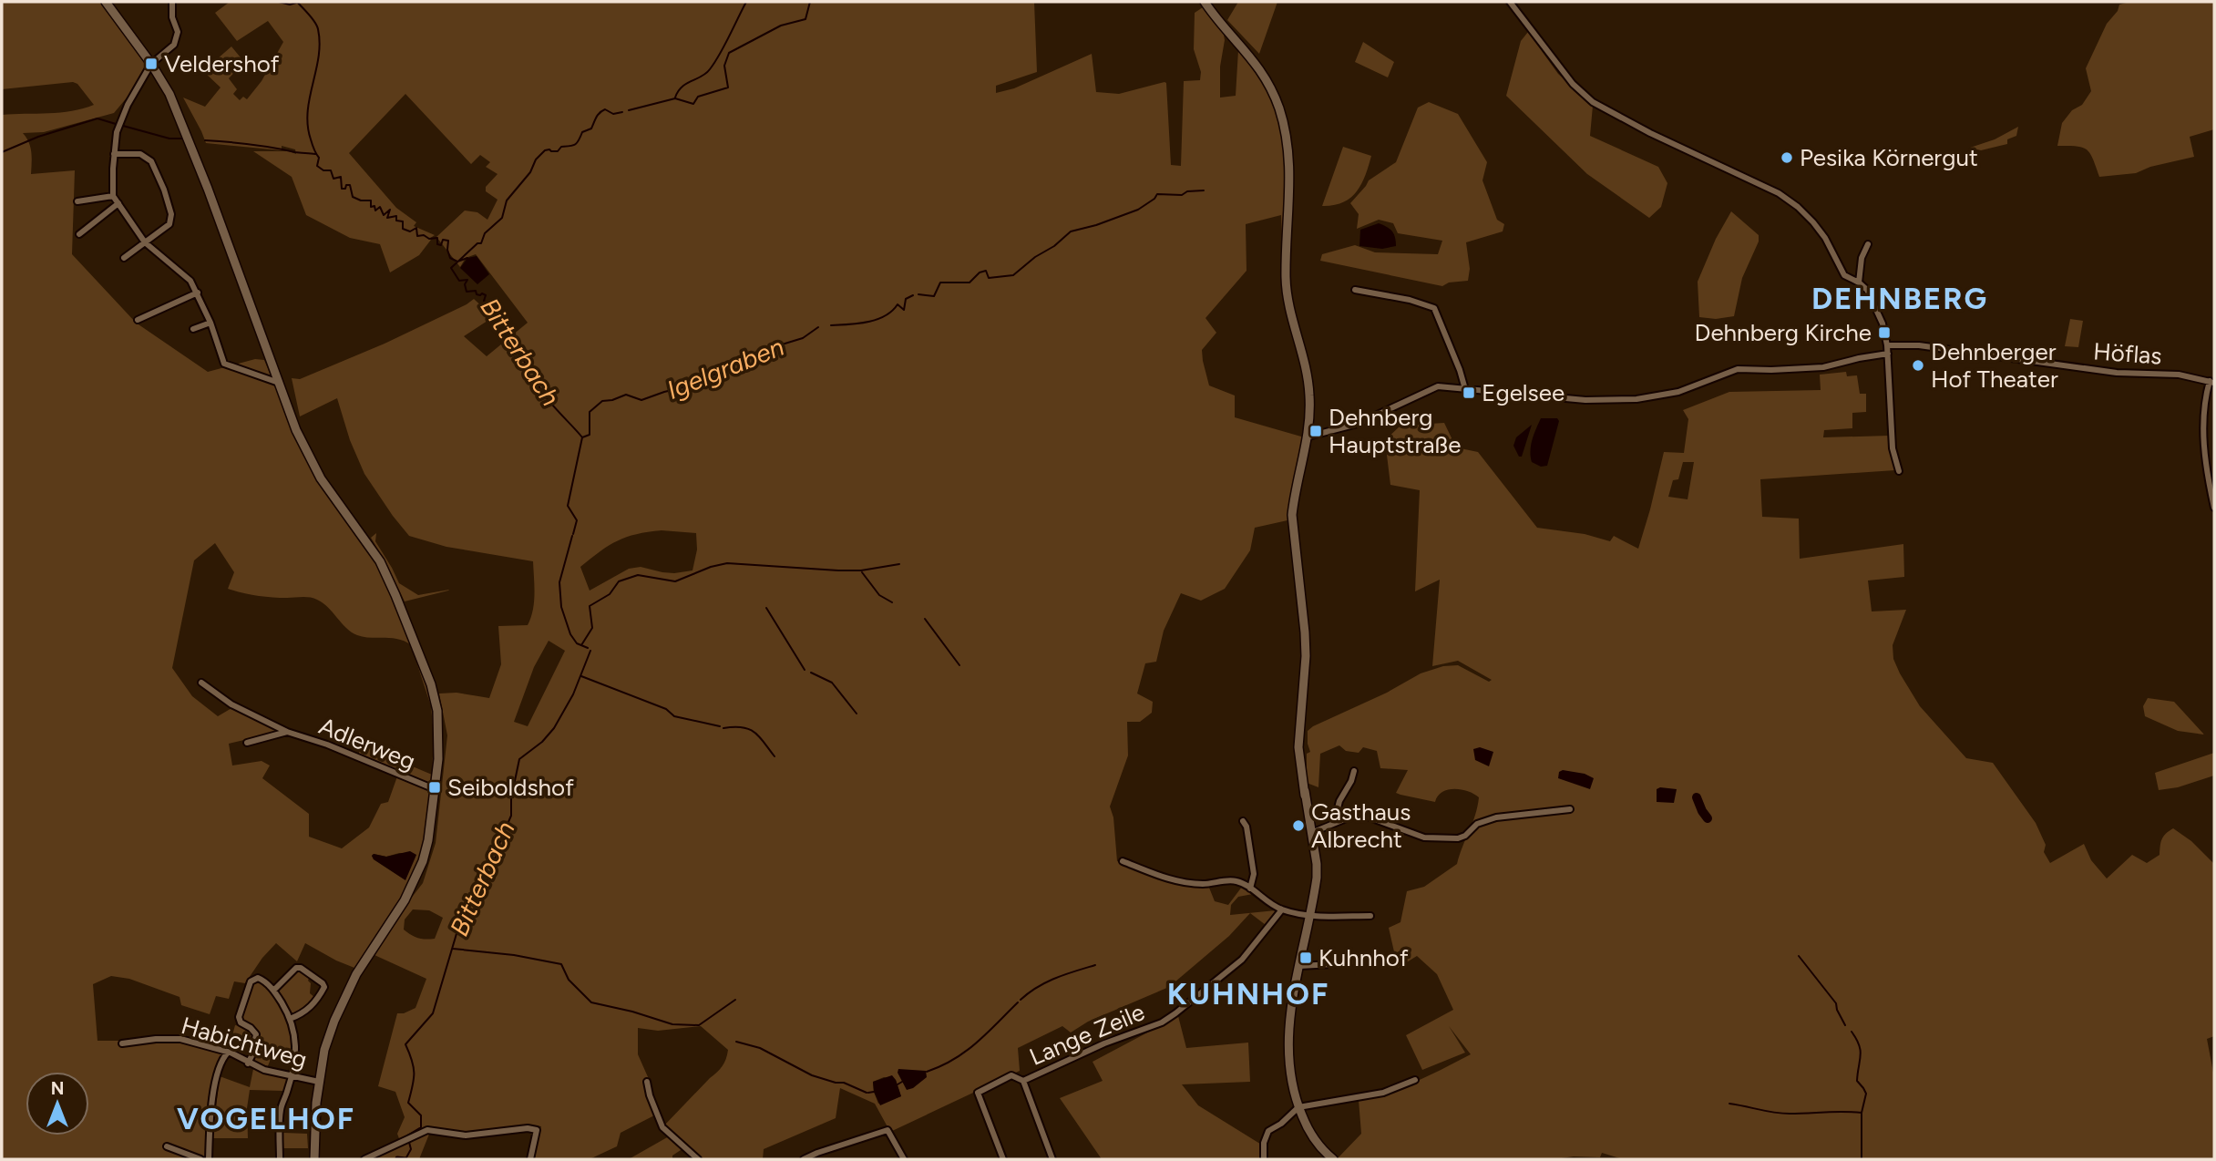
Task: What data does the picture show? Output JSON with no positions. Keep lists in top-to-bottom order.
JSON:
{
  "streets": {
    "street": [
      "Höflas",
      "Adlerweg",
      "Lange Zeile",
      "Habichtweg"
    ]
  },
  "districts": ["DEHNBERG", "KUHNHOF", "VOGELHOF"],
  "water": ["Bitterbach", "Igelgraben"],
  "places": {
    "transit": [
      "Veldershof",
      "Dehnberg Kirche",
      "Egelsee",
      "Dehnberg Hauptstraße",
      "Seiboldshof",
      "Kuhnhof"
    ],
    "other": ["Pesika Körnergut", "Dehnberger Hof Theater", "Gasthaus Albrecht"]
  },
  "north": "top"
}
